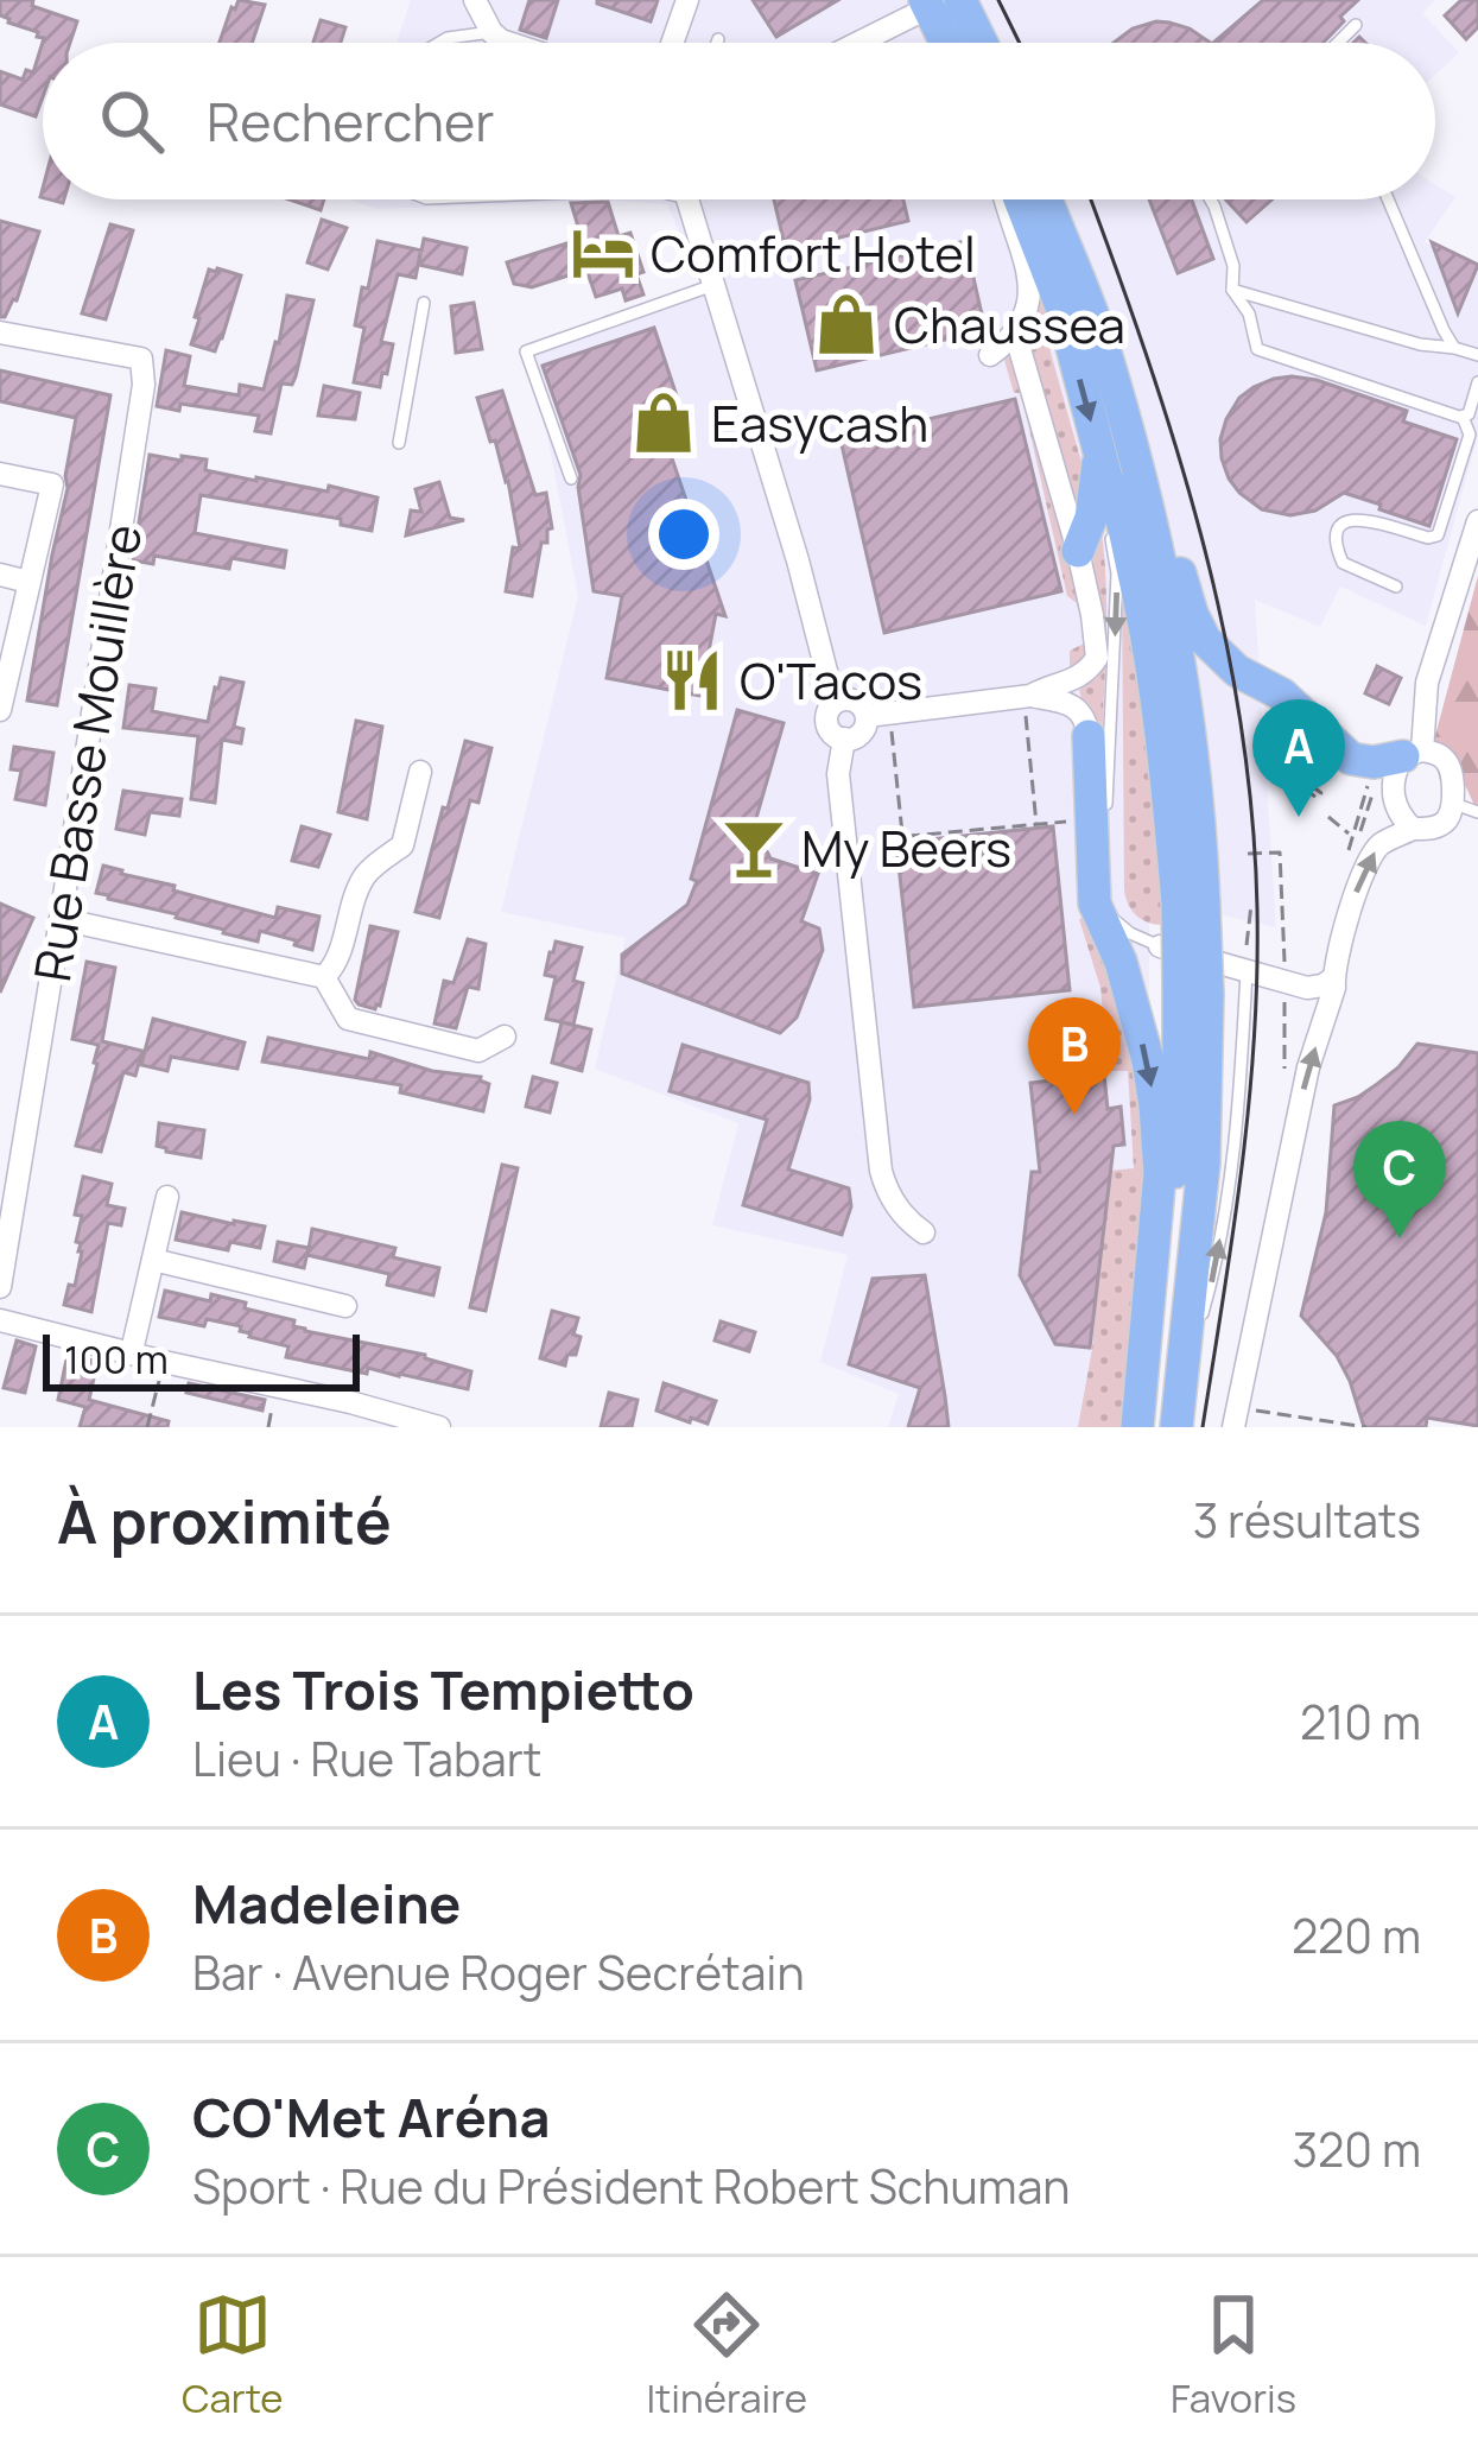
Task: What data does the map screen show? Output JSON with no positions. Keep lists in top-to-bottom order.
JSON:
{
  "streets": {
    "street": ["Rue Basse Mouillère"]
  },
  "places": {
    "hotel": ["Comfort Hotel"],
    "shop": ["Chaussea", "Easycash"],
    "restaurant": ["O'Tacos"],
    "bar": ["My Beers"]
  },
  "scale_bar": "100 m",
  "page": {
    "search": "Rechercher",
    "pins": ["A", "B", "C"],
    "scale": "100 m",
    "heading": ["À proximité", "3 résultats"],
    "list": [
      {
        "mark": "A",
        "name": "Les Trois Tempietto",
        "note": "Lieu · Rue Tabart",
        "value": "210 m"
      },
      {
        "mark": "B",
        "name": "Madeleine",
        "note": "Bar · Avenue Roger Secrétain",
        "value": "220 m"
      },
      {
        "mark": "C",
        "name": "CO'Met Aréna",
        "note": "Sport · Rue du Président Robert Schuman",
        "value": "320 m"
      }
    ],
    "nav": ["Carte", "Itinéraire", "Favoris"]
  }
}
